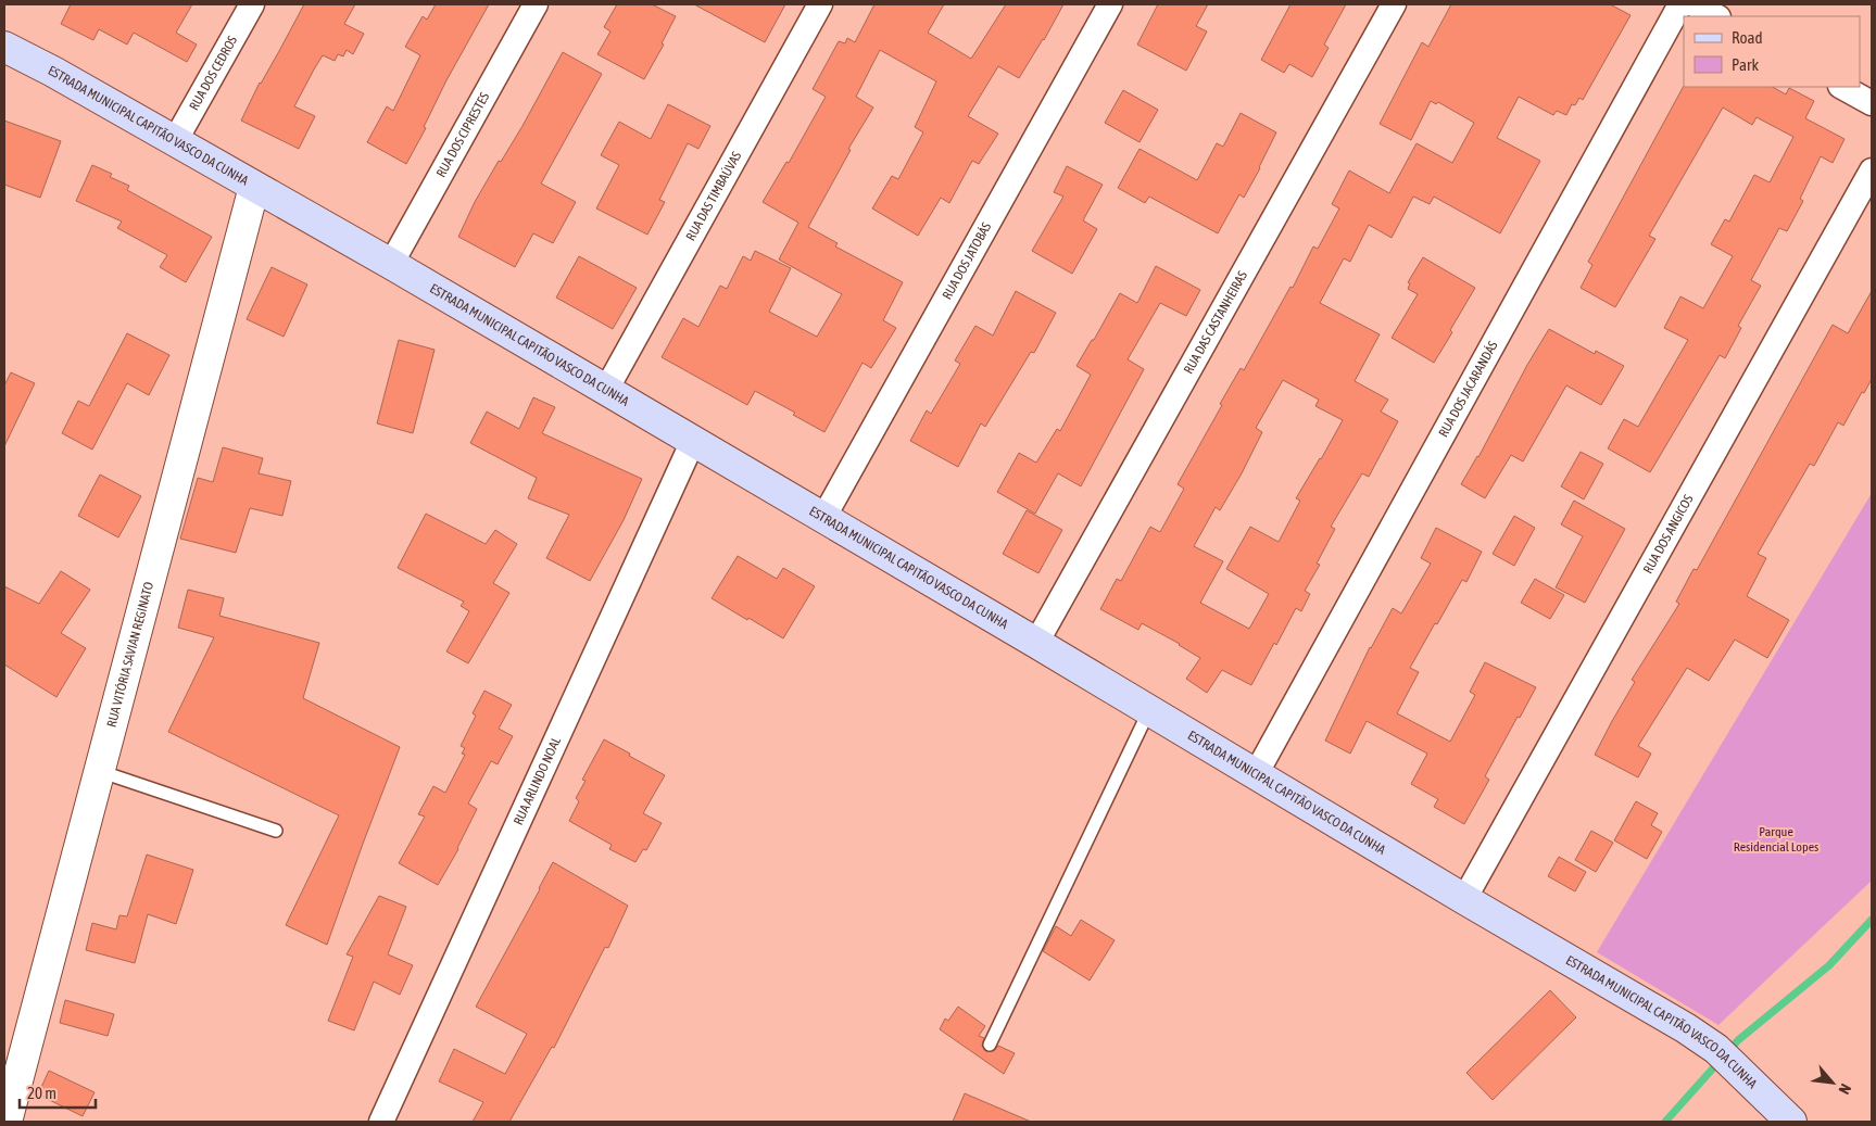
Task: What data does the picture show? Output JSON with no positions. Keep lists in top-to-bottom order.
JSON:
{
  "streets": {
    "main road": ["ESTRADA MUNICIPAL CAPITÃO VASCO DA CUNHA"],
    "street": [
      "RUA DOS CEDROS",
      "RUA DOS CIPRESTES",
      "RUA DAS TIMBAÚVAS",
      "RUA DOS JATOBÁS",
      "RUA DAS CASTANHEIRAS",
      "RUA DOS JACARANDÁS",
      "RUA DOS ANGICOS",
      "RUA VITÓRIA SAVIAN REGINATO",
      "RUA ARLINDO NOAL"
    ]
  },
  "crossings": [
    ["RUA DOS CEDROS", "ESTRADA MUNICIPAL CAPITÃO VASCO DA CUNHA"],
    ["ESTRADA MUNICIPAL CAPITÃO VASCO DA CUNHA", "RUA DOS CIPRESTES"],
    ["ESTRADA MUNICIPAL CAPITÃO VASCO DA CUNHA", "RUA DAS TIMBAÚVAS"],
    ["ESTRADA MUNICIPAL CAPITÃO VASCO DA CUNHA", "RUA DOS JATOBÁS"],
    ["ESTRADA MUNICIPAL CAPITÃO VASCO DA CUNHA", "RUA DAS CASTANHEIRAS"],
    ["ESTRADA MUNICIPAL CAPITÃO VASCO DA CUNHA", "RUA DOS JACARANDÁS"],
    ["ESTRADA MUNICIPAL CAPITÃO VASCO DA CUNHA", "RUA DOS ANGICOS"],
    ["ESTRADA MUNICIPAL CAPITÃO VASCO DA CUNHA", "RUA VITÓRIA SAVIAN REGINATO"],
    ["ESTRADA MUNICIPAL CAPITÃO VASCO DA CUNHA", "RUA ARLINDO NOAL"]
  ],
  "parks": ["Parque Residencial Lopes"],
  "legend": ["Road", "Park"],
  "scale_bar": "20 m",
  "north": "bottom right"
}
